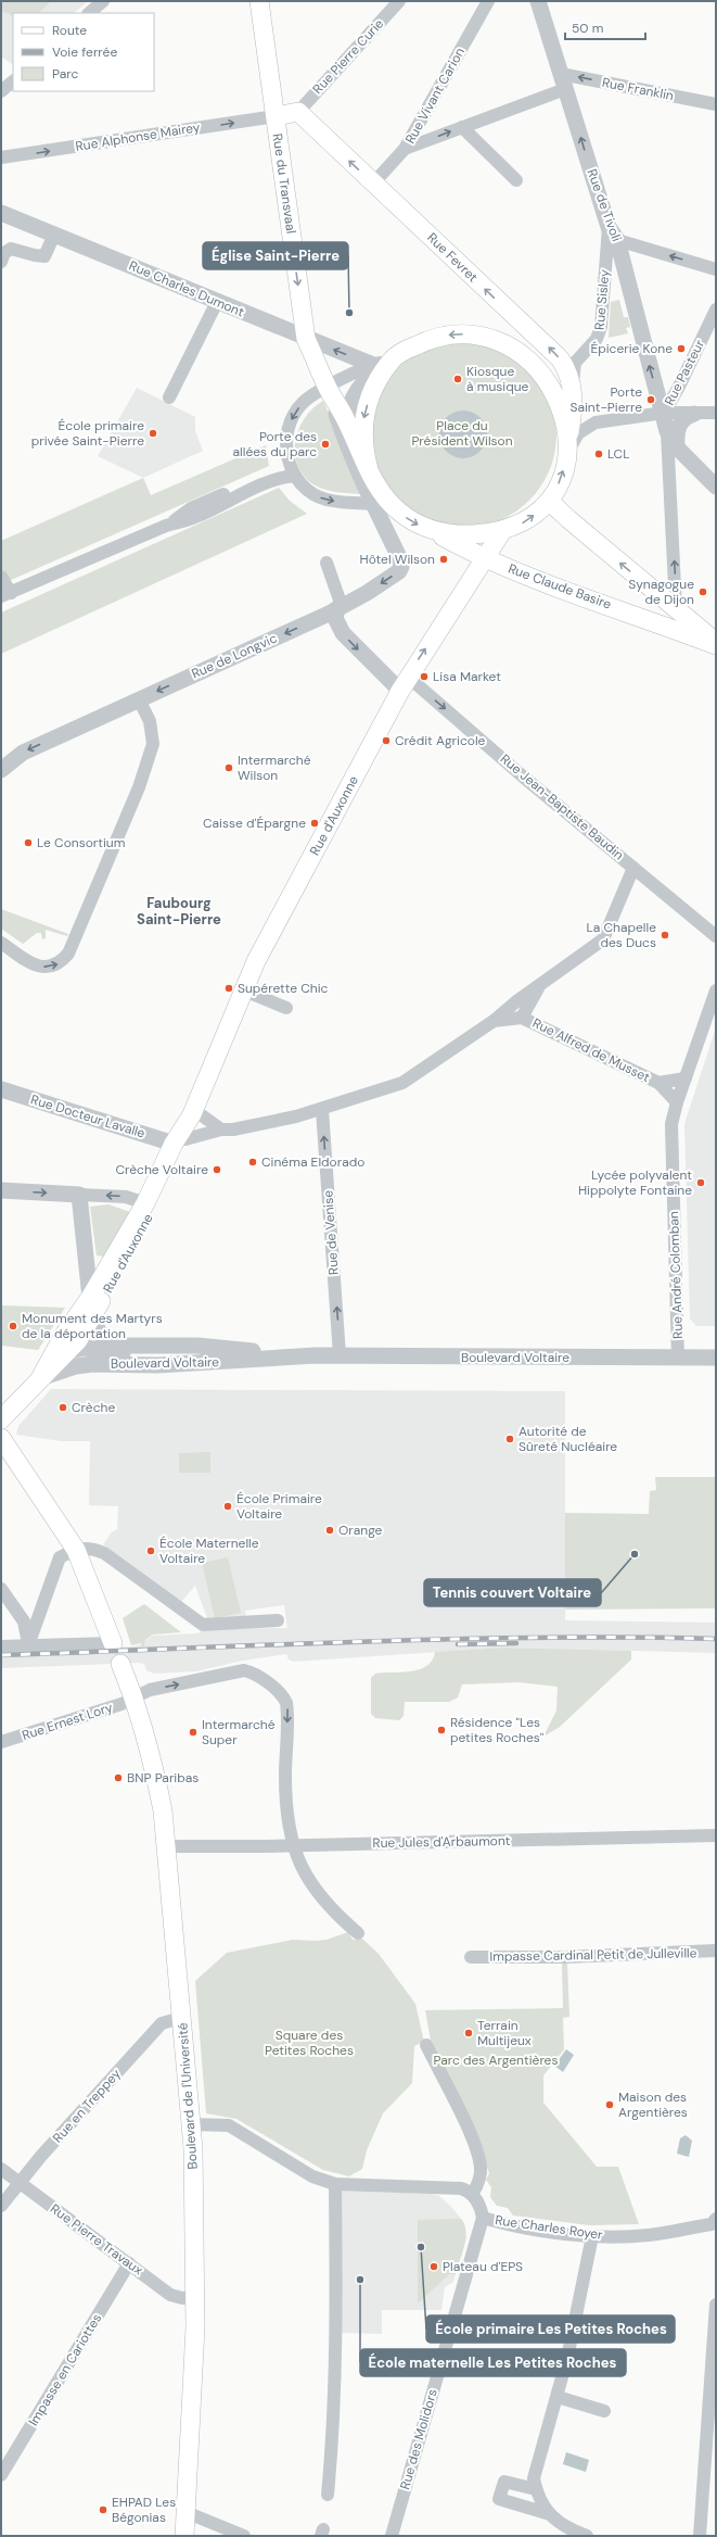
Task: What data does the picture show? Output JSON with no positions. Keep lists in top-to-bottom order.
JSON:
{
  "streets": {
    "main road": [
      "Rue du Transvaal",
      "Rue Fevret",
      "Rue Claude Basire",
      "Rue d'Auxonne",
      "Boulevard de l'Université"
    ],
    "street": [
      "Rue Pierre Curie",
      "Rue Franklin",
      "Rue Vivant Carion",
      "Rue Alphonse Mairey",
      "Rue de Tivoli",
      "Rue Charles Dumont",
      "Rue Sisley",
      "Rue Pasteur",
      "Rue de Longvic",
      "Rue Jean-Baptiste Baudin",
      "Rue Alfred de Musset",
      "Rue Docteur Lavalle",
      "Rue de Venise",
      "Rue André Colomban",
      "Boulevard Voltaire",
      "Rue Ernest Lory",
      "Rue Jules d'Arbaumont",
      "Impasse Cardinal Petit de Julleville",
      "Rue en Treppey",
      "Rue Charles Royer",
      "Rue Pierre Travaux",
      "Impasse en Cariottes",
      "Rue des Molidors"
    ]
  },
  "crossings": [
    ["Rue Pierre Curie", "Rue Fevret"],
    ["Rue Franklin", "Rue de Tivoli"],
    ["Rue Vivant Carion", "Rue Fevret"],
    ["Rue Alphonse Mairey", "Rue du Transvaal"],
    ["Rue du Transvaal", "Rue Charles Dumont"],
    ["Rue de Tivoli", "Rue Sisley"],
    ["Rue de Tivoli", "Rue Pasteur"],
    ["Rue Fevret", "Rue Sisley"],
    ["Rue Claude Basire", "Rue d'Auxonne"],
    ["Rue Jean-Baptiste Baudin", "Rue d'Auxonne"],
    ["Rue d'Auxonne", "Rue Alfred de Musset"],
    ["Rue d'Auxonne", "Rue Docteur Lavalle"],
    ["Rue d'Auxonne", "Boulevard Voltaire"],
    ["Rue Alfred de Musset", "Rue Docteur Lavalle"],
    ["Rue Alfred de Musset", "Rue de Venise"],
    ["Rue Alfred de Musset", "Rue André Colomban"],
    ["Rue de Venise", "Boulevard Voltaire"],
    ["Rue André Colomban", "Boulevard Voltaire"],
    ["Rue Ernest Lory", "Rue Jules d'Arbaumont"],
    ["Rue Ernest Lory", "Boulevard de l'Université"],
    ["Rue Jules d'Arbaumont", "Boulevard de l'Université"],
    ["Boulevard de l'Université", "Rue en Treppey"],
    ["Boulevard de l'Université", "Rue Pierre Travaux"],
    ["Rue en Treppey", "Rue Pierre Travaux"],
    ["Rue Charles Royer", "Rue des Molidors"],
    ["Rue Pierre Travaux", "Impasse en Cariottes"]
  ],
  "one_way": [
    "Rue Franklin",
    "Rue Alphonse Mairey",
    "Rue du Transvaal",
    "Rue de Tivoli",
    "Rue Fevret",
    "Rue de Longvic",
    "Rue Jean-Baptiste Baudin",
    "Rue de Venise"
  ],
  "districts": ["Faubourg Saint-Pierre"],
  "parks": ["Place du Président Wilson", "Square des Petites Roches", "Parc des Argentières"],
  "places": [
    "Église Saint-Pierre",
    "Épicerie Kone",
    "Kiosque à musique",
    "Porte Saint-Pierre",
    "École primaire privée Saint-Pierre",
    "Porte des allées du parc",
    "LCL",
    "Hôtel Wilson",
    "Synagogue de Dijon",
    "Lisa Market",
    "Crédit Agricole",
    "Intermarché Wilson",
    "Caisse d'Épargne",
    "Le Consortium",
    "La Chapelle des Ducs",
    "Supérette Chic",
    "Cinéma Eldorado",
    "Crèche Voltaire",
    "Lycée polyvalent Hippolyte Fontaine",
    "Monument des Martyrs de la déportation",
    "Crèche",
    "Autorité de Sûreté Nucléaire",
    "École Primaire Voltaire",
    "Orange",
    "École Maternelle Voltaire",
    "Tennis couvert Voltaire",
    "Résidence \"Les petites Roches\"",
    "Intermarché Super",
    "BNP Paribas",
    "Terrain Multijeux",
    "Maison des Argentières",
    "École primaire Les Petites Roches",
    "Plateau d'EPS",
    "École maternelle Les Petites Roches",
    "EHPAD Les Bégonias"
  ],
  "legend": ["Route", "Voie ferrée", "Parc"],
  "scale_bar": "50 m"
}
